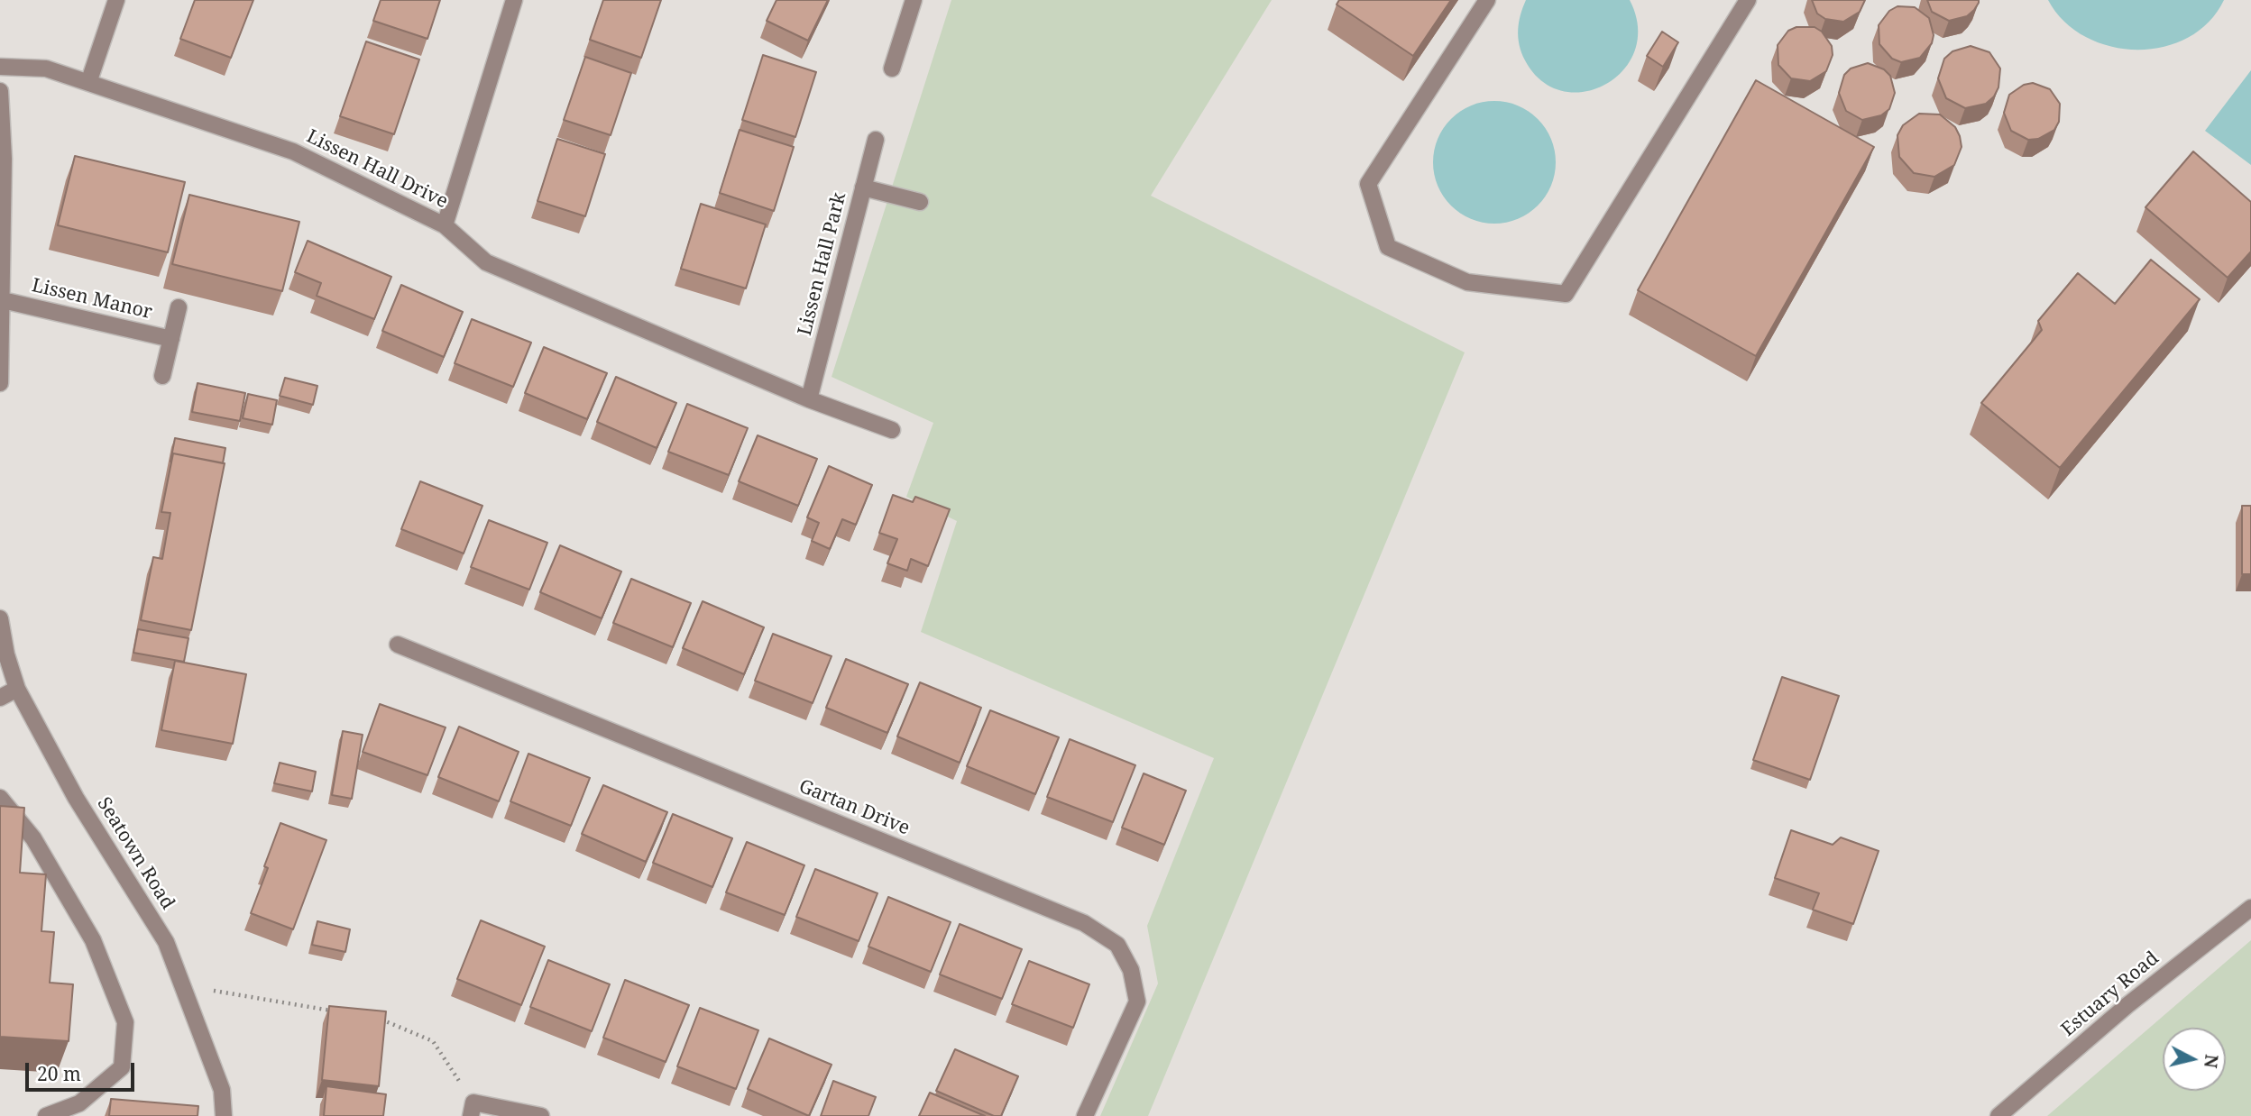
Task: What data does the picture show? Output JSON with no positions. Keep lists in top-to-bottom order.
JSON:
{
  "streets": {
    "street": [
      "Lissen Hall Drive",
      "Lissen Hall Park",
      "Lissen Manor",
      "Gartan Drive",
      "Seatown Road",
      "Estuary Road"
    ]
  },
  "crossings": [
    ["Lissen Hall Drive", "Lissen Hall Park"]
  ],
  "scale_bar": "20 m",
  "north": "right"
}
